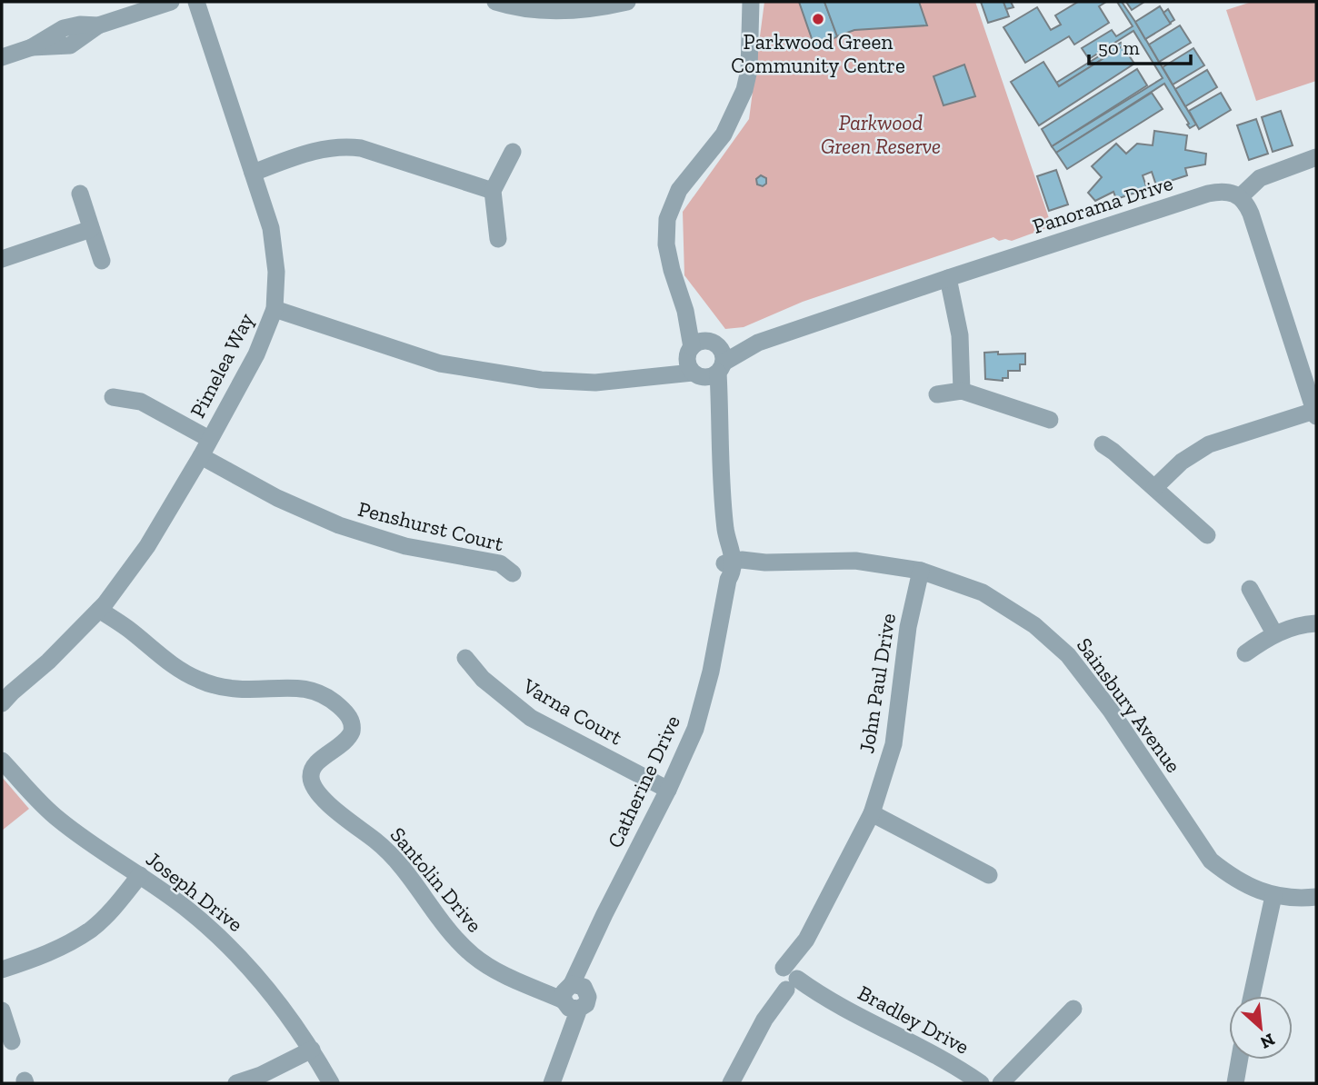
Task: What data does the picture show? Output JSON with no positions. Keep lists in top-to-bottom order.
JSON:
{
  "streets": {
    "street": [
      "Panorama Drive",
      "Pimelea Way",
      "Penshurst Court",
      "John Paul Drive",
      "Sainsbury Avenue",
      "Varna Court",
      "Catherine Drive",
      "Santolin Drive",
      "Joseph Drive",
      "Bradley Drive"
    ]
  },
  "crossings": [
    ["Pimelea Way", "Penshurst Court"],
    ["Pimelea Way", "Santolin Drive"],
    ["John Paul Drive", "Sainsbury Avenue"],
    ["John Paul Drive", "Bradley Drive"],
    ["Sainsbury Avenue", "Catherine Drive"],
    ["Varna Court", "Catherine Drive"],
    ["Catherine Drive", "Santolin Drive"]
  ],
  "parks": ["Parkwood Green Reserve"],
  "places": ["Parkwood Green Community Centre"],
  "scale_bar": "50 m",
  "north": "bottom right"
}
